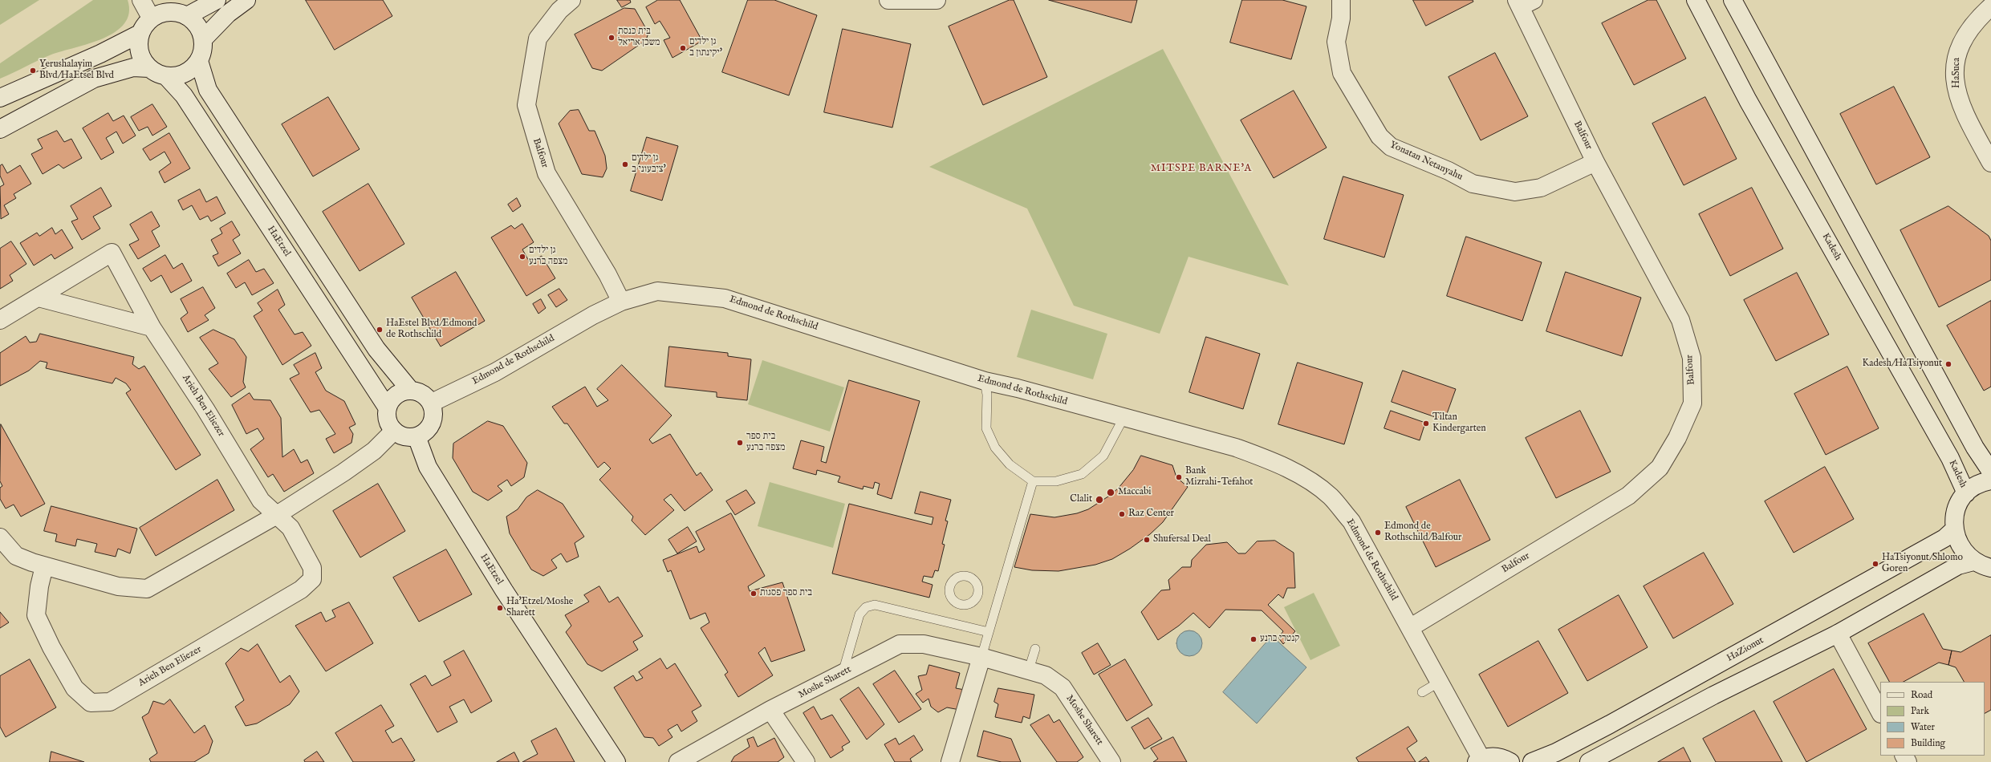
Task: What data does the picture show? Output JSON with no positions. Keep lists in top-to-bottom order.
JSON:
{
  "streets": {
    "street": [
      "HaSuca",
      "Balfour",
      "Yonatan Netanyahu",
      "HaEtzel",
      "Kadesh",
      "Edmond de Rothschild",
      "Arieh Ben Eliezer",
      "HaZionut",
      "Moshe Sharett"
    ]
  },
  "crossings": [
    ["Balfour", "Yonatan Netanyahu"],
    ["Balfour", "Edmond de Rothschild"],
    ["HaEtzel", "Edmond de Rothschild"]
  ],
  "districts": ["MITSPE BARNE'A"],
  "places": [
    "בית כנסת משכן אריאל",
    "גן ילדים יקינתון ב'",
    "Yerushalayim Blvd/HaEtsel Blvd",
    "גן ילדים ציבעוני ב'",
    "גן ילדים מצפה ברנע",
    "HaEstel Blvd/Edmond de Rothschild",
    "Kadesh/HaTsiyonut",
    "Tiltan Kindergarten",
    "בית ספר מצפה ברנע",
    "Bank Mizrahi-Tefahot",
    "Maccabi",
    "Clalit",
    "Raz Center",
    "Edmond de Rothschild/Balfour",
    "Shufersal Deal",
    "HaTsiyonut/Shlomo Goren",
    "בית ספר פסגות",
    "Ha'Etzel/Moshe Sharett",
    "קנטרי ברנע"
  ],
  "legend": [
    "Road",
    "Park",
    "Water",
    "Building"
  ]
}
